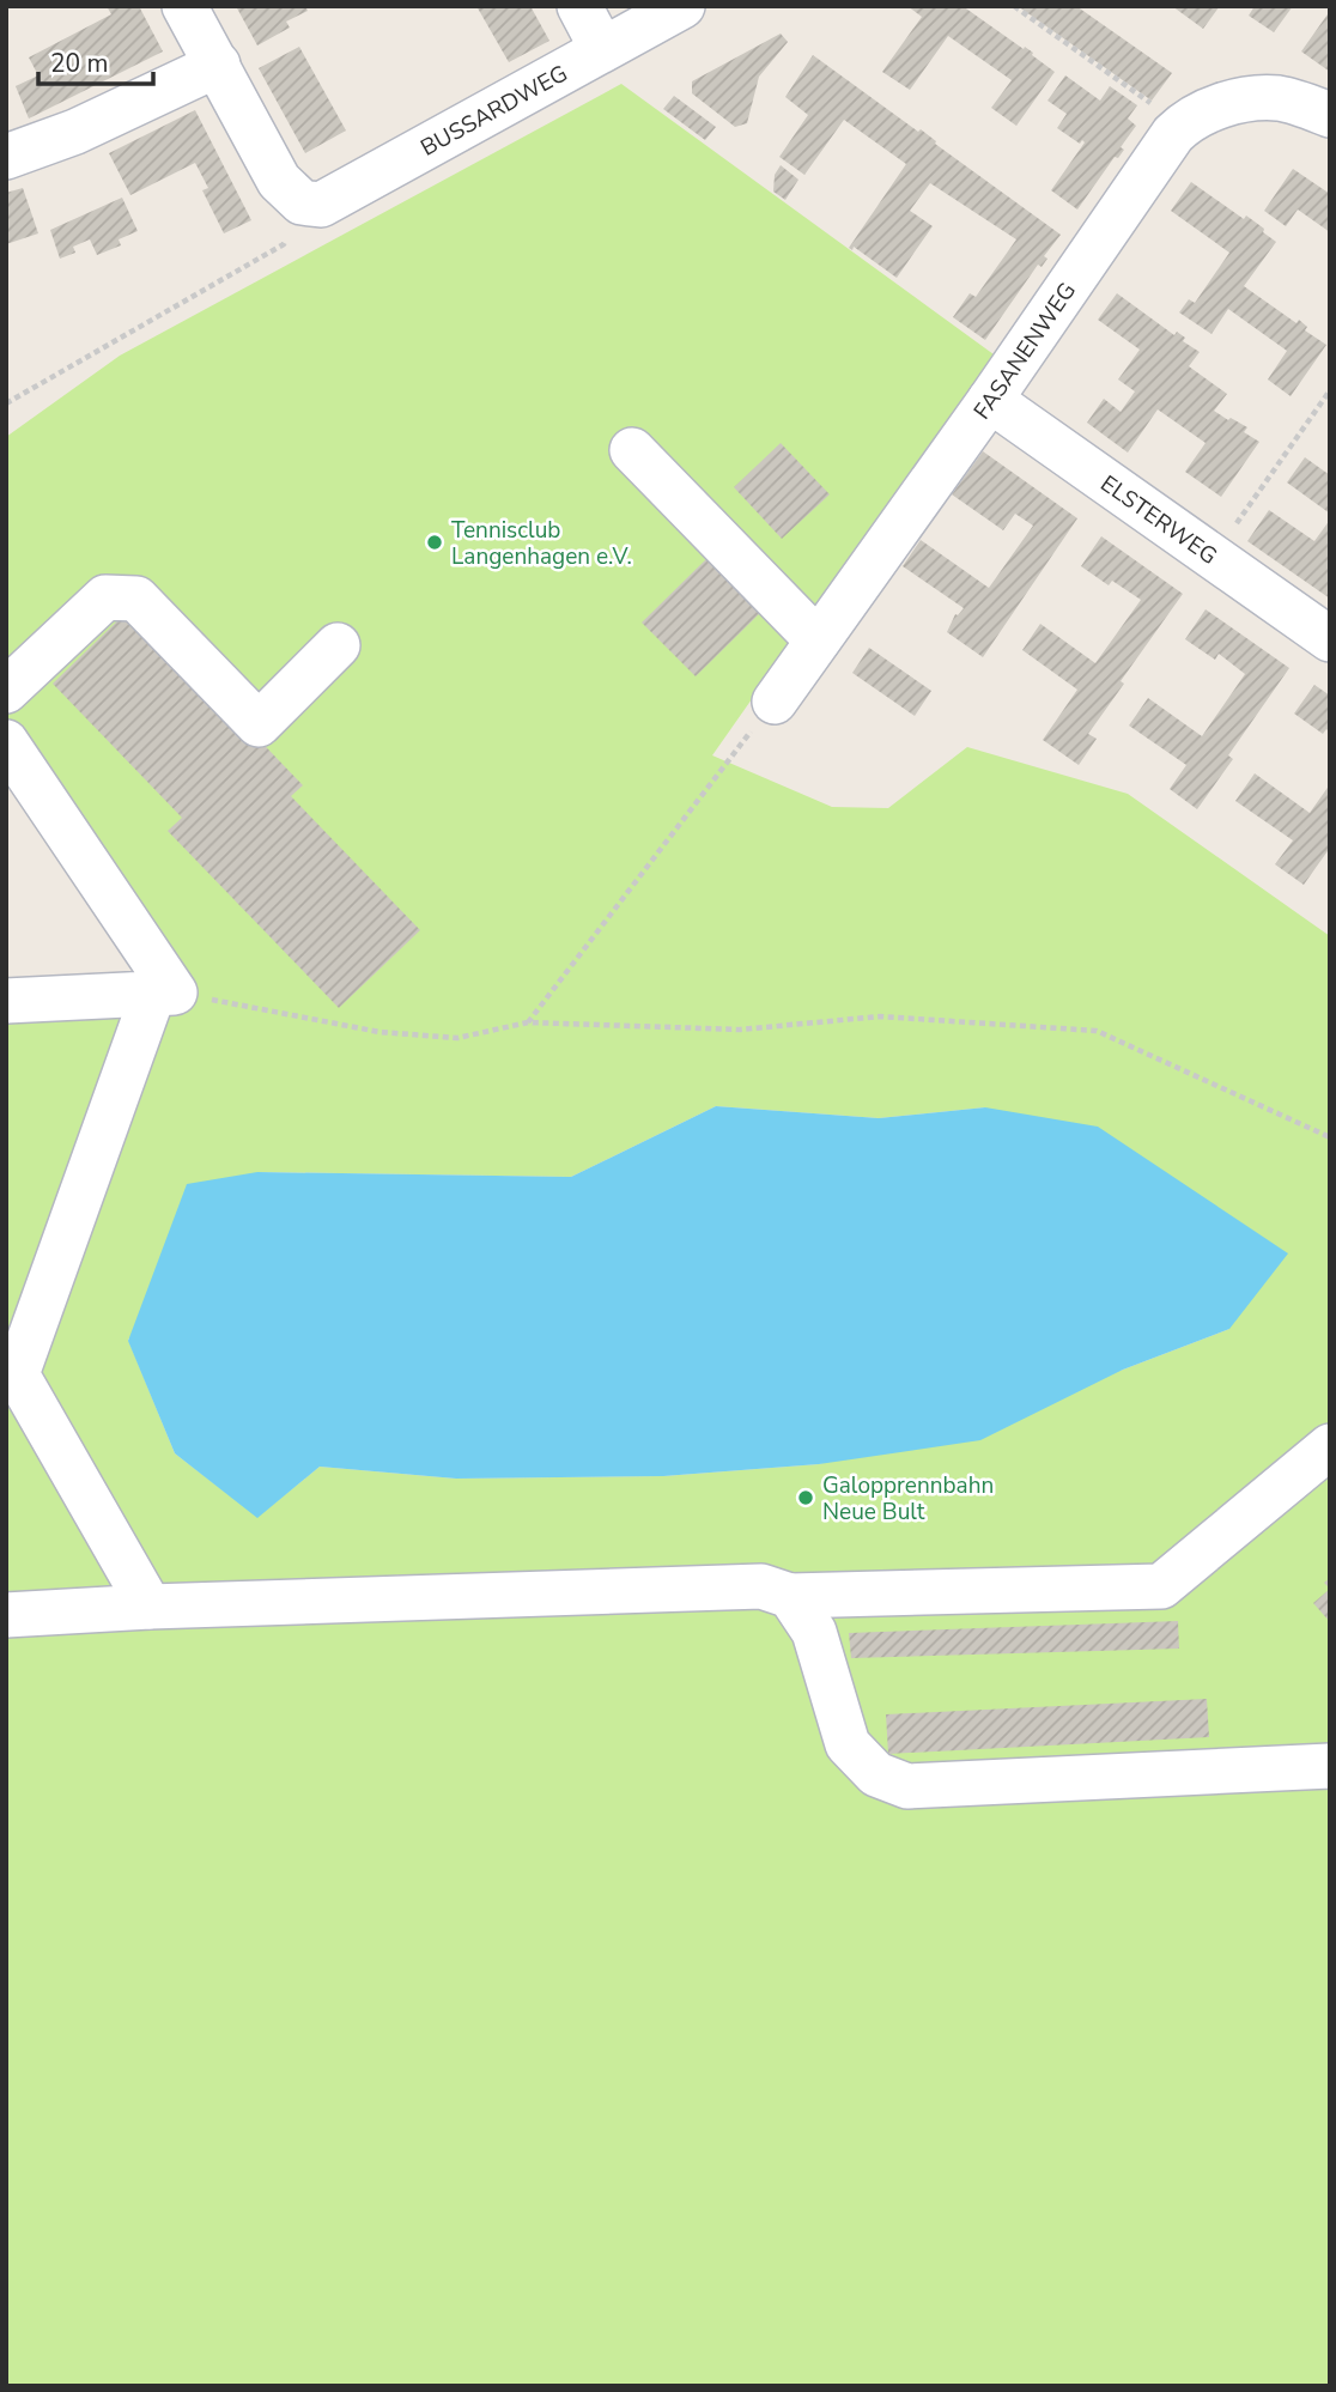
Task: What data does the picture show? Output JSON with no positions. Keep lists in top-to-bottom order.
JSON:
{
  "streets": {
    "street": ["BUSSARDWEG", "FASANENWEG", "ELSTERWEG"]
  },
  "crossings": [
    ["FASANENWEG", "ELSTERWEG"]
  ],
  "places": ["Tennisclub Langenhagen e.V.", "Galopprennbahn Neue Bult"],
  "scale_bar": "20 m"
}
